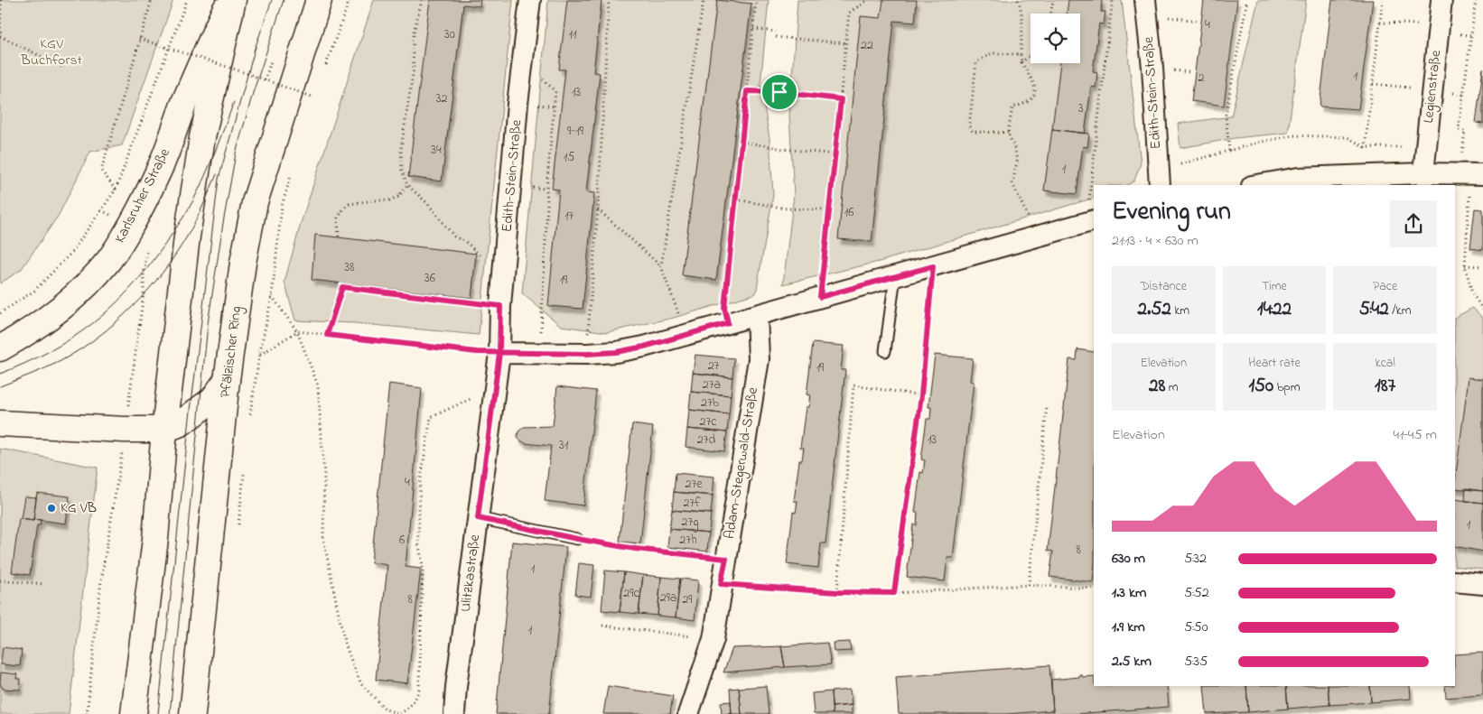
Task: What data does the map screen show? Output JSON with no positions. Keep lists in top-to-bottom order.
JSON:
{
  "streets": {
    "main road": ["Karlsruher Straße", "Pfälzischer Ring"],
    "street": [
      "Legienstraße",
      "Edith-Stein-Straße",
      "Adam-Stegerwald-Straße",
      "Ulitzkastraße"
    ]
  },
  "crossings": [
    ["Edith-Stein-Straße", "Ulitzkastraße"]
  ],
  "parks": ["KGV Buchforst"],
  "places": ["KG VB"],
  "house_numbers": [
    "4",
    "30",
    "11",
    "22",
    "1",
    "2",
    "13",
    "32",
    "3",
    "9-19",
    "34",
    "15",
    "1",
    "16",
    "17",
    "38",
    "36",
    "19",
    "27",
    "19",
    "27a",
    "27b",
    "27c",
    "27d",
    "13",
    "31",
    "4",
    "27e",
    "27f",
    "27g",
    "1",
    "6",
    "27h",
    "8",
    "1",
    "29c",
    "29a",
    "8",
    "29",
    "1"
  ],
  "page": {
    "heading": ["Evening run", "21:13 · 4 × 630 m"],
    "stats": [
      ["Distance", "2.52 km"],
      ["Time", "14:22"],
      ["Pace", "5:42 /km"],
      ["Elevation", "28 m"],
      ["Heart rate", "150 bpm"],
      ["kcal", "187"]
    ],
    "chart": ["Elevation", "41–45 m"],
    "list": [
      {
        "name": "630 m",
        "note": "5:32"
      },
      {
        "name": "1.3 km",
        "note": "5:52"
      },
      {
        "name": "1.9 km",
        "note": "5:50"
      },
      {
        "name": "2.5 km",
        "note": "5:35"
      }
    ]
  }
}
